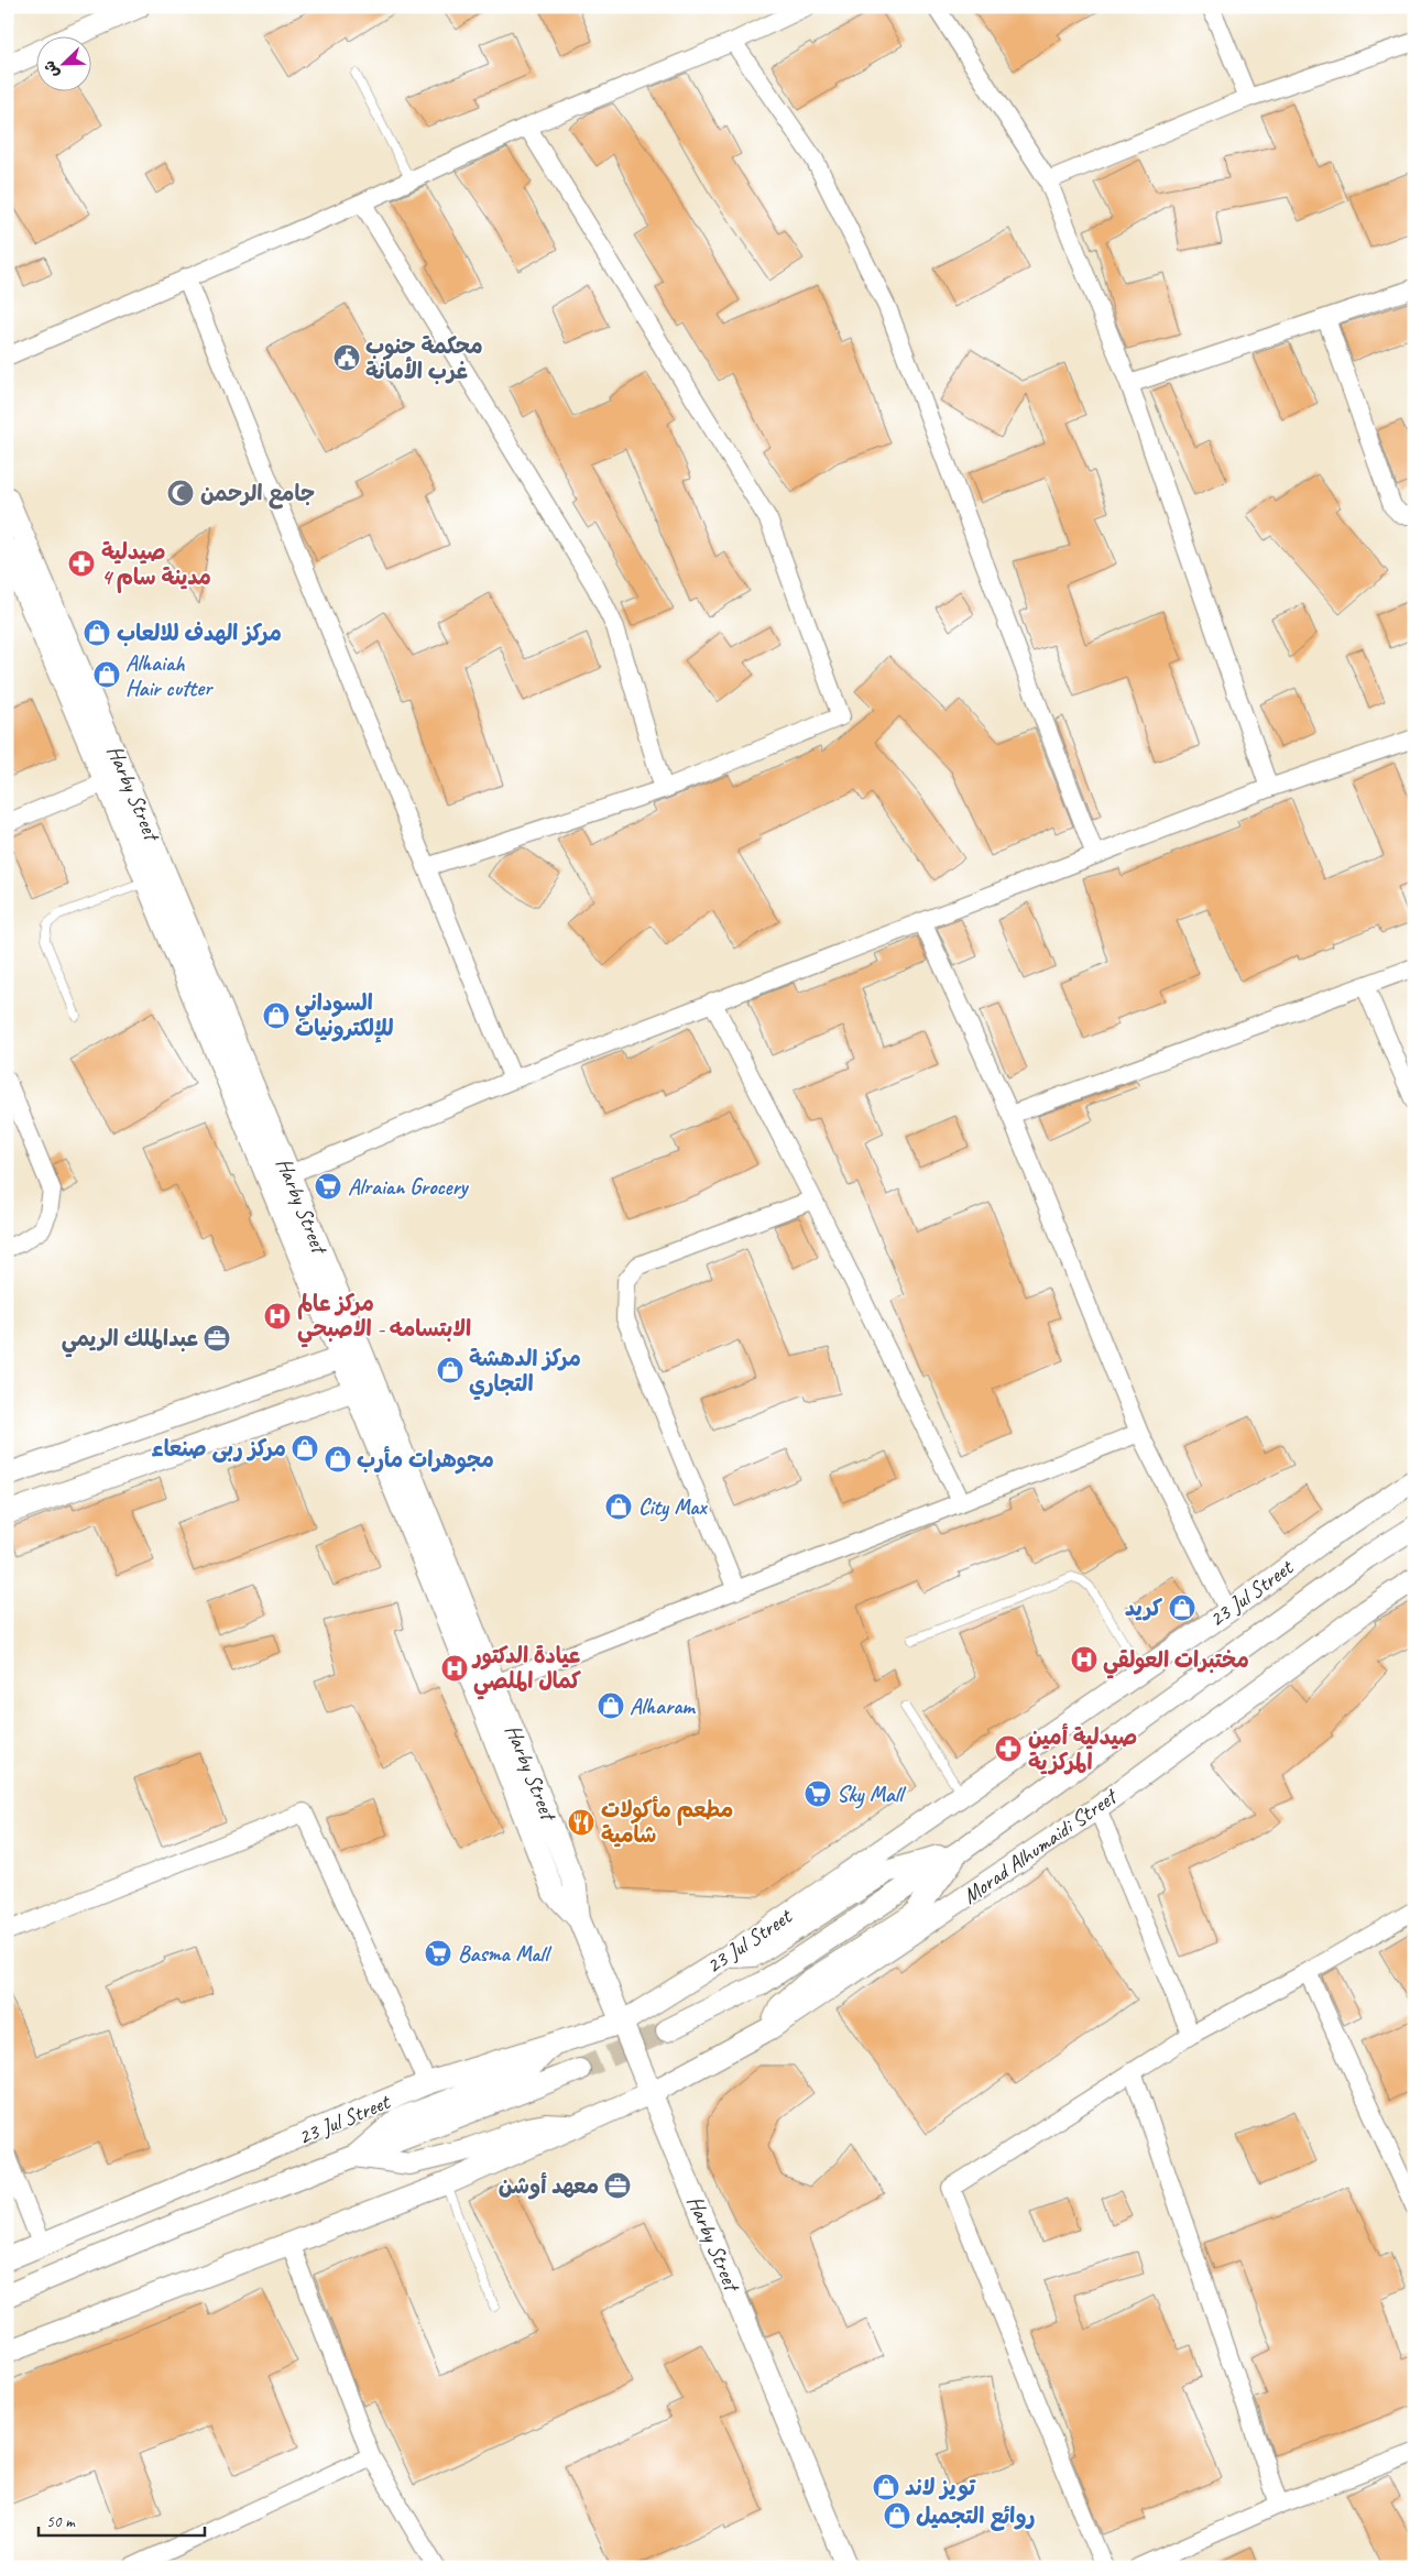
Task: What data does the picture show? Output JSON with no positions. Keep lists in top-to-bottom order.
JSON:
{
  "streets": {
    "street": ["Harby Street", "23 Jul Street", "Morad Alhumaidi Street"]
  },
  "crossings": [
    ["Harby Street", "23 Jul Street"],
    ["Harby Street", "Morad Alhumaidi Street"]
  ],
  "places": {
    "public building": ["محكمة جنوب غرب الأمانة"],
    "mosque": ["جامع الرحمن"],
    "pharmacy": ["صيدلية مدينة سام 4", "صيدلية أمين المركزية"],
    "shop": [
      "مركز الهدف للالعاب",
      "Alhaiah Hair cutter",
      "السوداني للإلكترونيات",
      "مركز الدهشة التجاري",
      "مركز ربى صنعاء",
      "مجوهرات مأرب",
      "City Max",
      "كريد",
      "Alharam",
      "تويز لاند",
      "روائع التجميل"
    ],
    "supermarket": ["Alraian Grocery", "Sky Mall", "Basma Mall"],
    "hospital": ["مركز عالم الابتسامه - الاصبحي", "مختبرات العولقي", "عيادة الدكتور كمال الملصي"],
    "office": ["عبدالملك الريمي", "معهد أوشن"],
    "restaurant": ["مطعم مأكولات شامية"]
  },
  "scale_bar": "50 m",
  "north": "bottom left"
}
